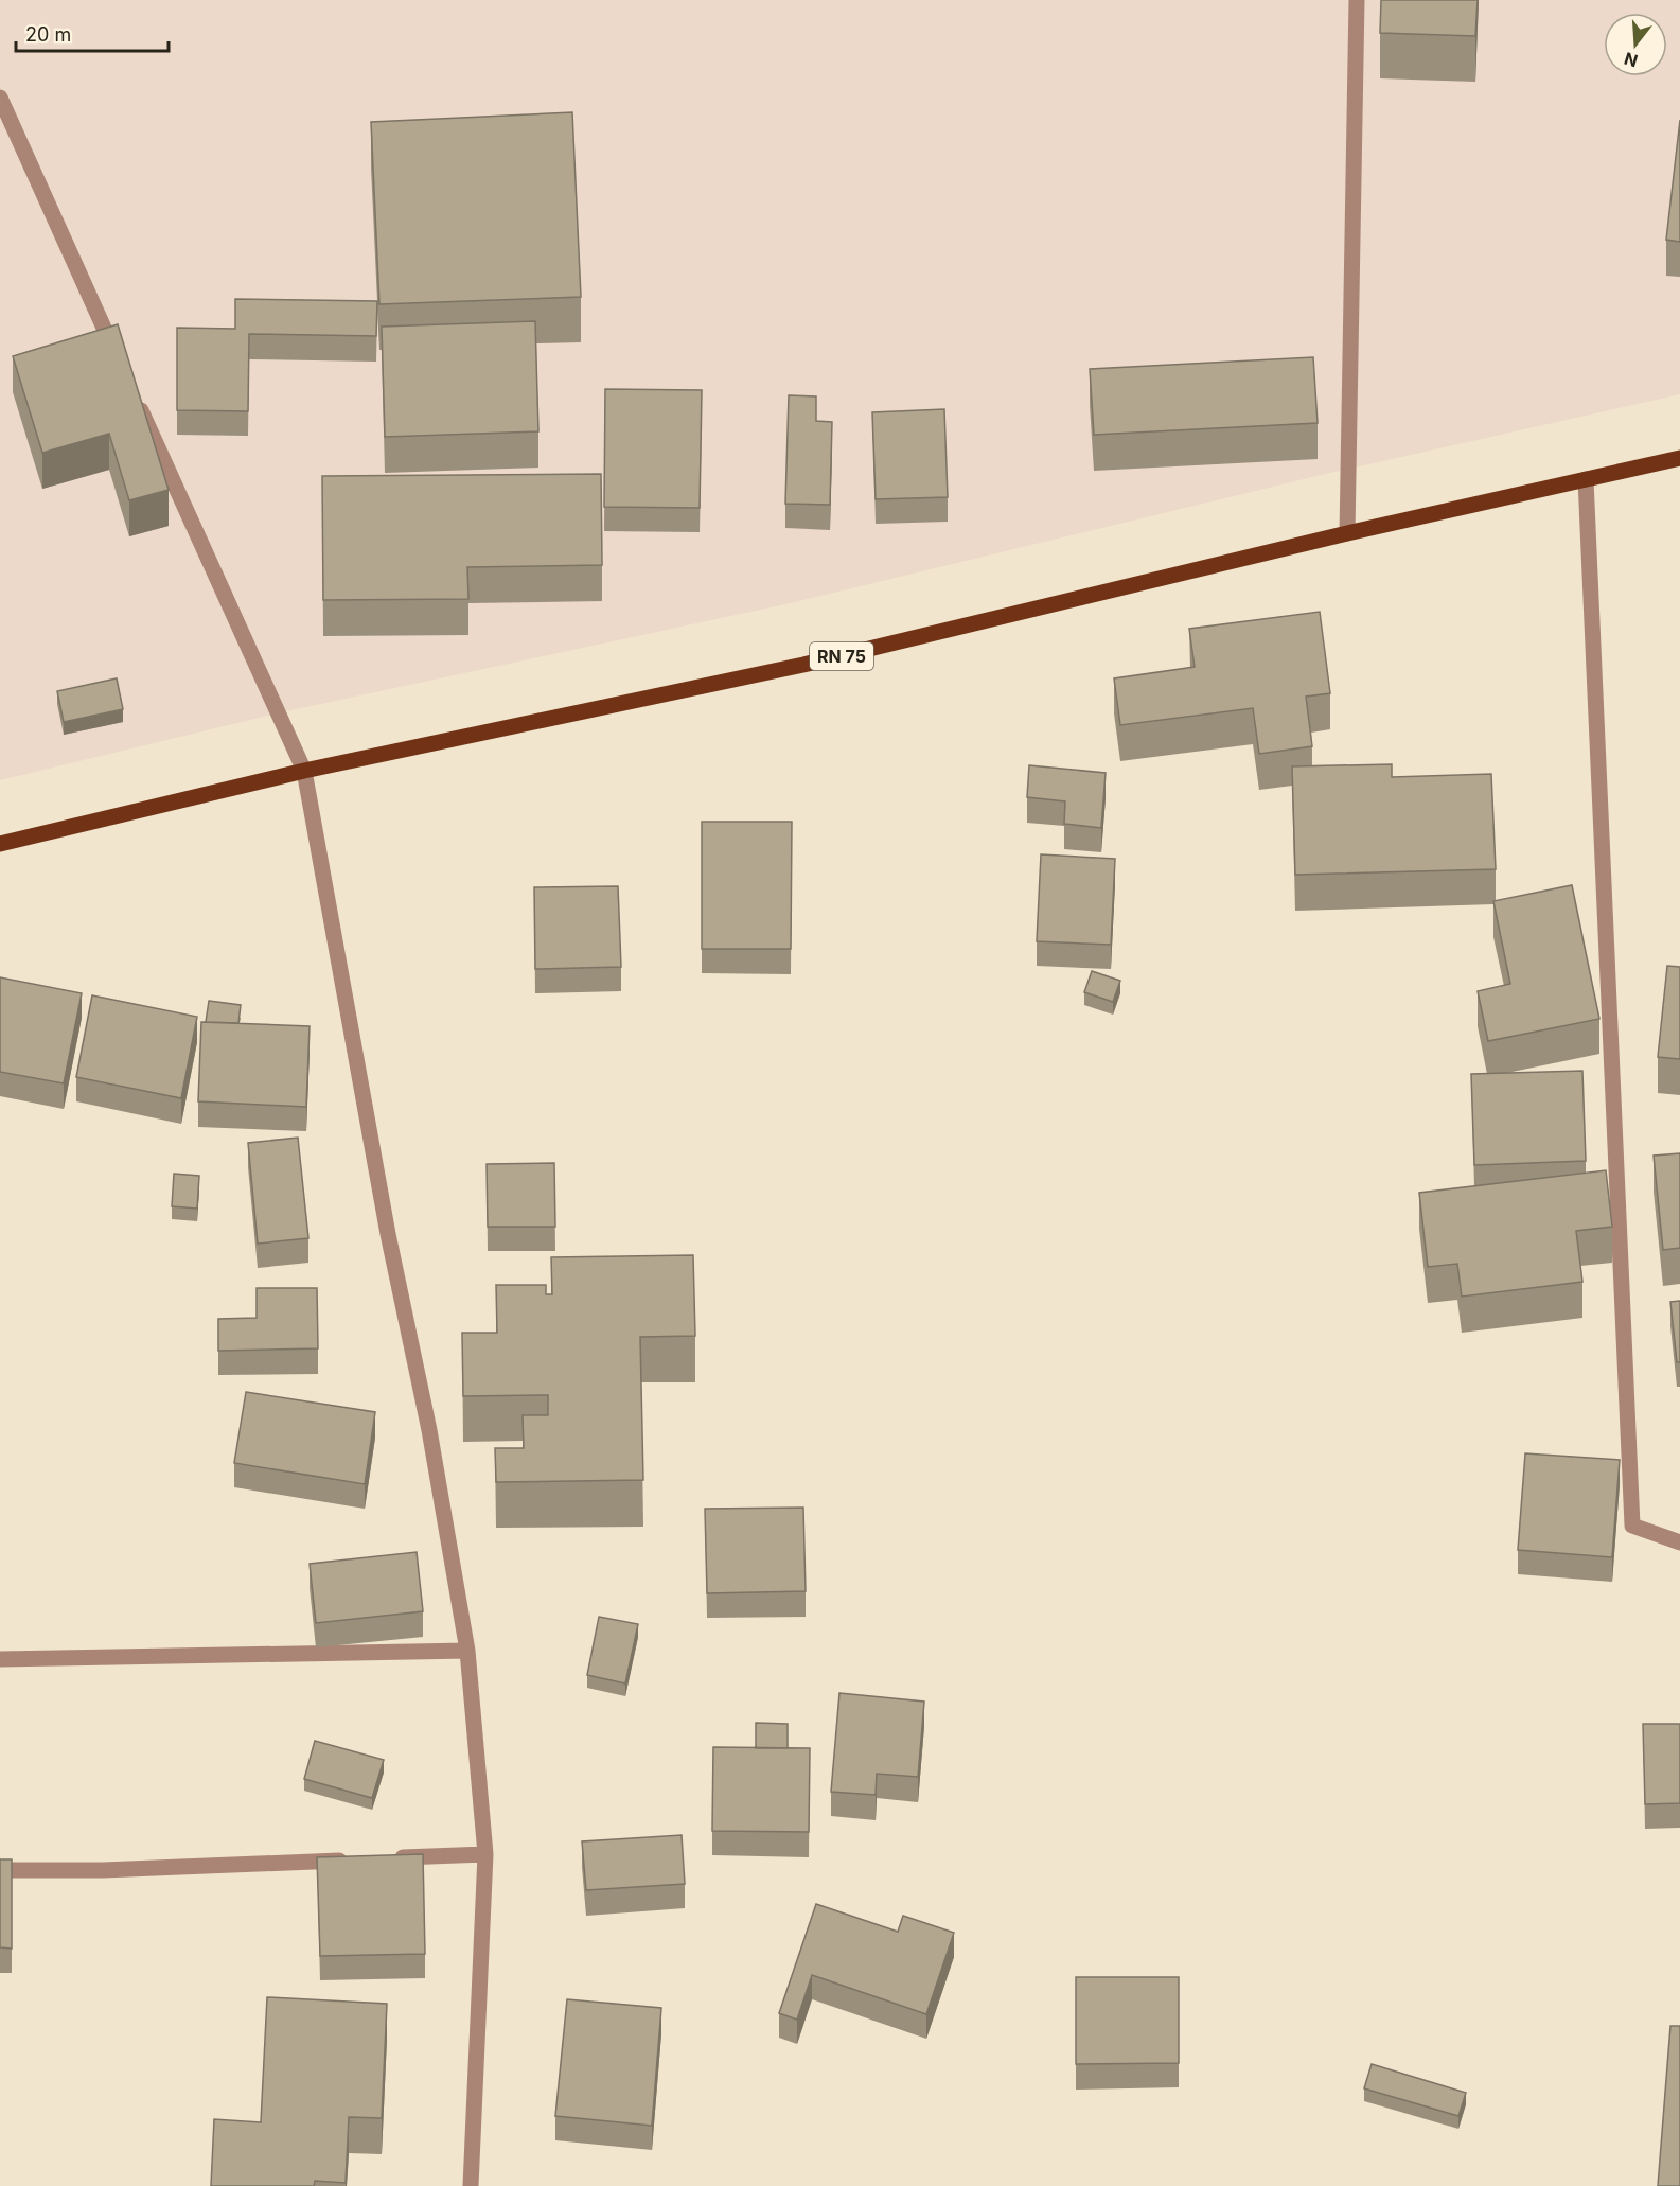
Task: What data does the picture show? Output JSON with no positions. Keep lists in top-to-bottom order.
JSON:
{
  "streets": {
    "main road": ["RN 75"]
  },
  "scale_bar": "20 m",
  "north": "bottom"
}
